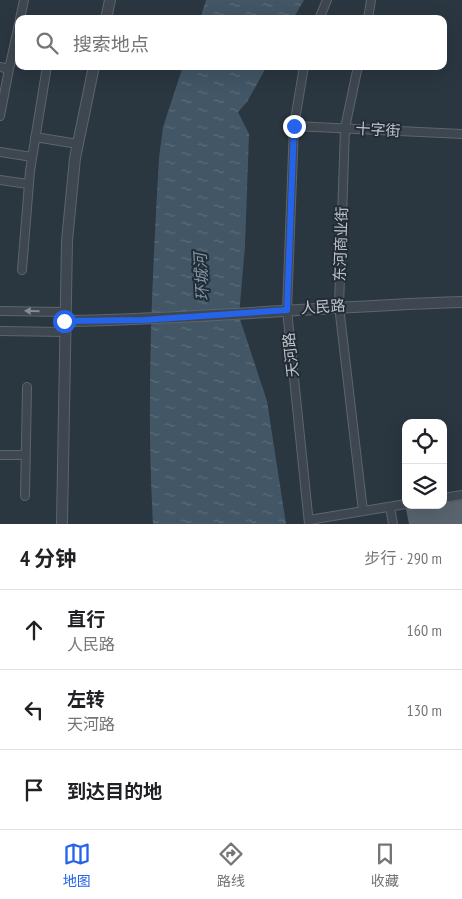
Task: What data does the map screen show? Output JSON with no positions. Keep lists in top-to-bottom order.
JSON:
{
  "streets": {
    "street": [
      "十字街",
      "东河商业街",
      "人民路",
      "天河路"
    ]
  },
  "crossings": [
    ["十字街", "东河商业街"],
    ["十字街", "天河路"],
    ["东河商业街", "人民路"],
    ["人民路", "天河路"]
  ],
  "water": ["环城河"],
  "page": {
    "search": "搜索地点",
    "heading": ["4 分钟", "步行 · 290 m"],
    "list": [
      ["直行", "人民路", "160 m"],
      ["左转", "天河路", "130 m"],
      "到达目的地"
    ],
    "nav": ["地图", "路线", "收藏"]
  }
}
